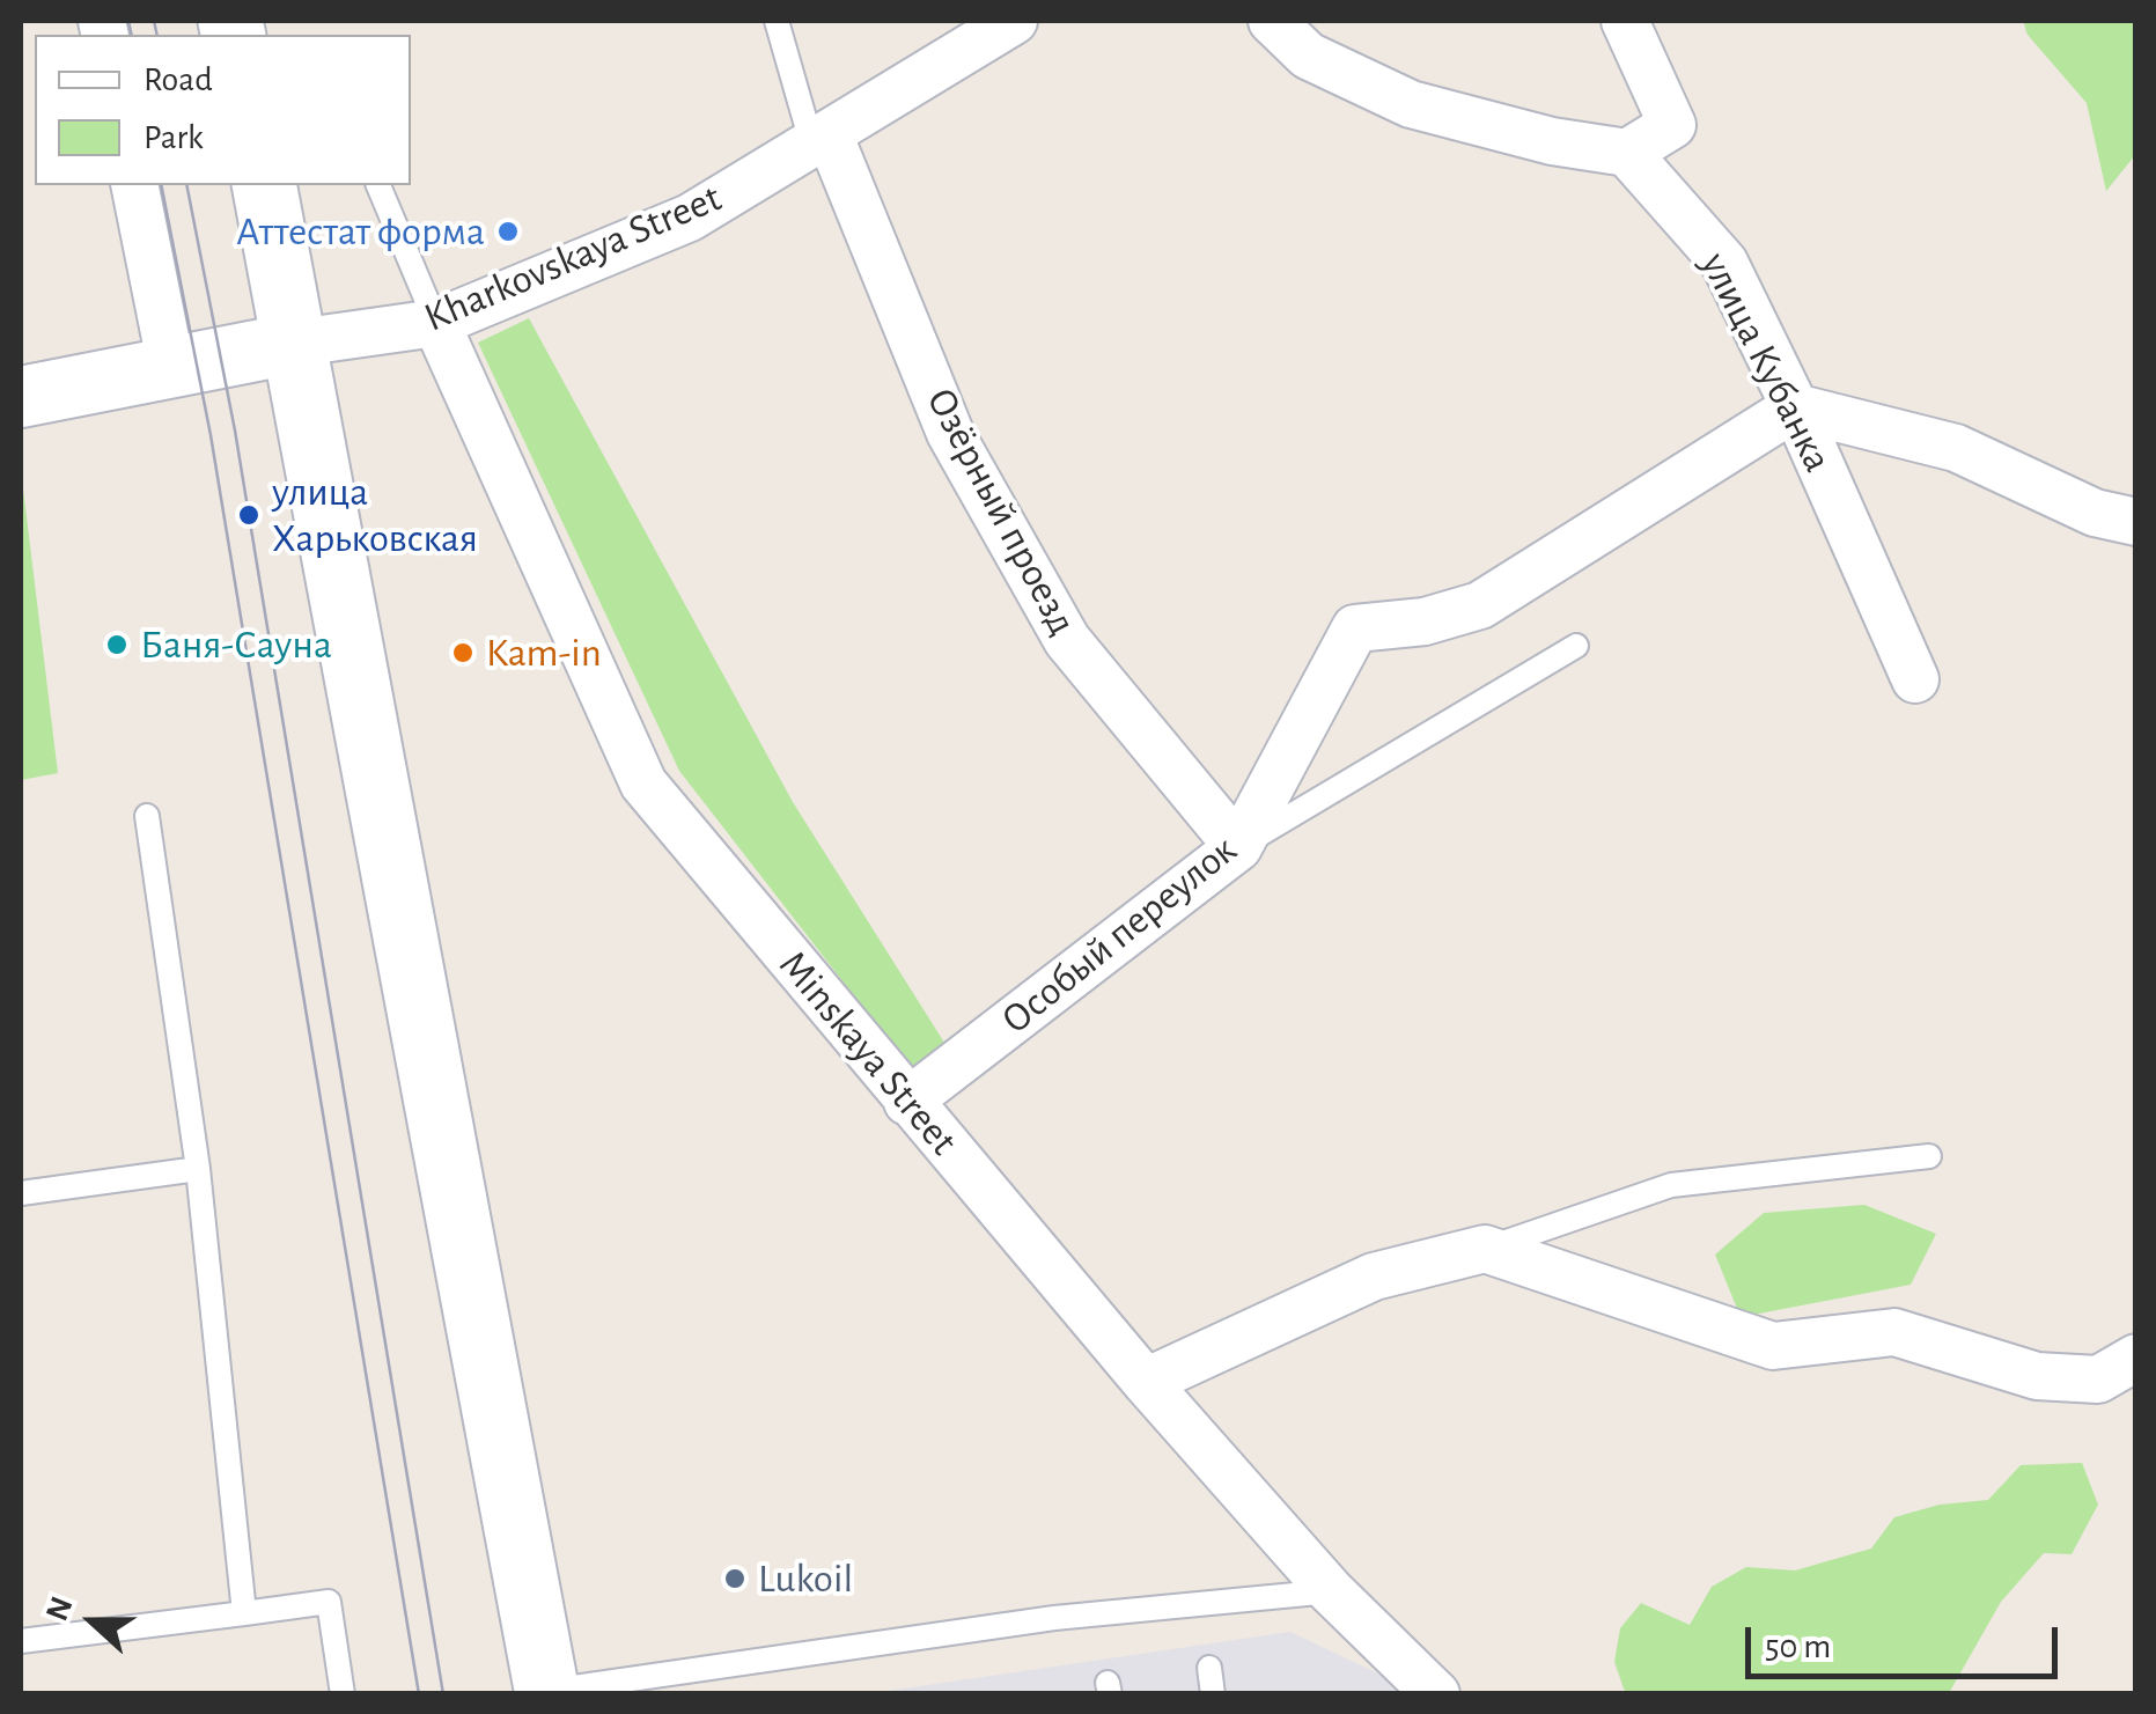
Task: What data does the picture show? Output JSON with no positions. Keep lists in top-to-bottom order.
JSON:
{
  "streets": {
    "street": [
      "Kharkovskaya Street",
      "улица Кубанка",
      "Озёрный проезд",
      "Особый переулок",
      "Minskaya Street"
    ]
  },
  "crossings": [
    ["Kharkovskaya Street", "Озёрный проезд"],
    ["Kharkovskaya Street", "Minskaya Street"],
    ["улица Кубанка", "Особый переулок"],
    ["Озёрный проезд", "Особый переулок"],
    ["Особый переулок", "Minskaya Street"]
  ],
  "places": [
    "Аттестат форма",
    "улица Харьковская",
    "Баня-Сауна",
    "Kam-in",
    "Lukoil"
  ],
  "legend": ["Road", "Park"],
  "scale_bar": "50 m",
  "north": "left"
}
